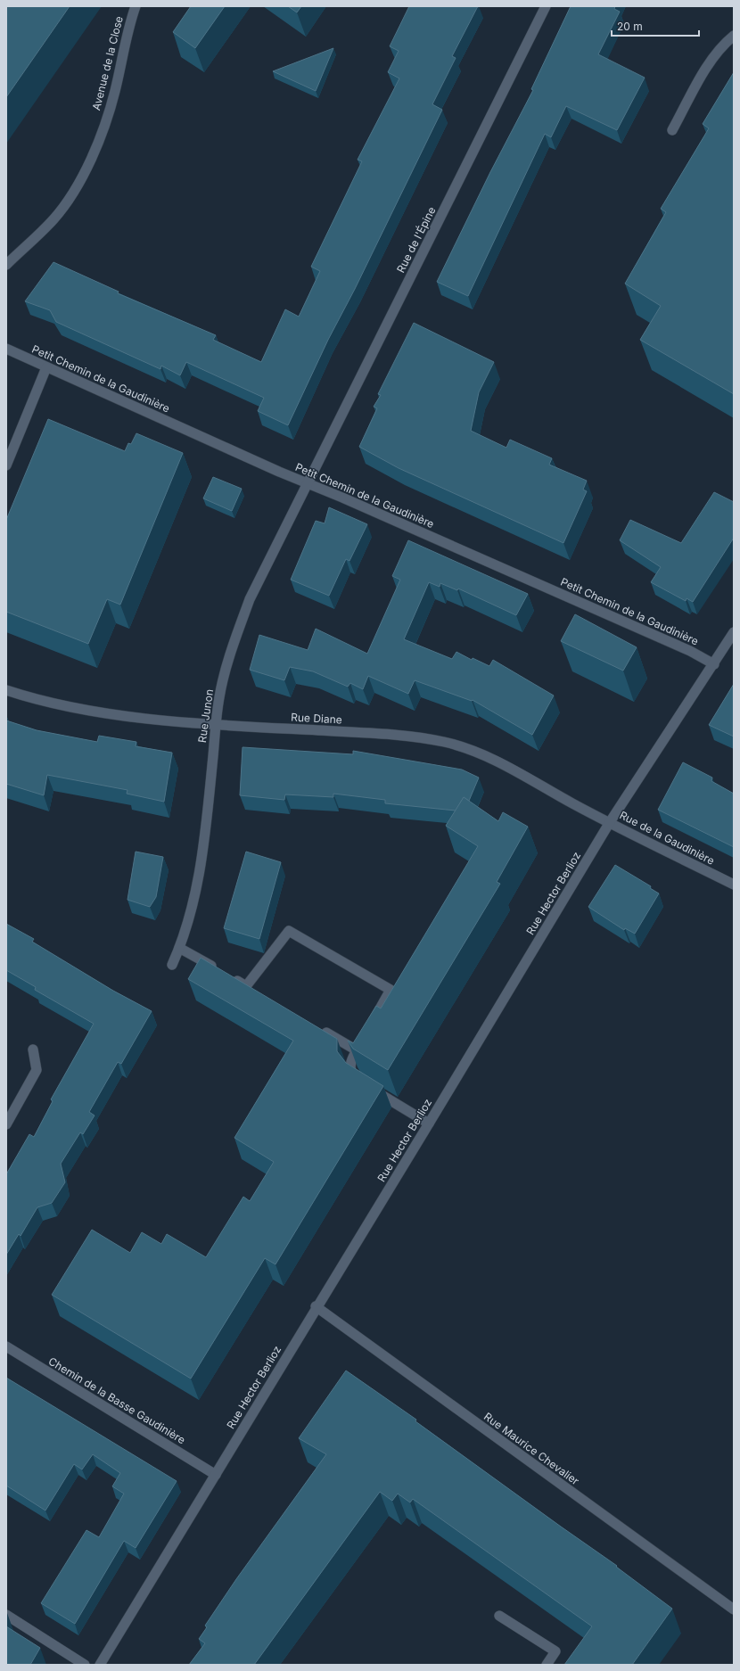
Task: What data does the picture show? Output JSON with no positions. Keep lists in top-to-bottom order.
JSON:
{
  "streets": {
    "street": [
      "Avenue de la Close",
      "Rue de l'Épine",
      "Petit Chemin de la Gaudinière",
      "Rue Junon",
      "Rue Diane",
      "Rue de la Gaudinière",
      "Rue Hector Berlioz",
      "Chemin de la Basse Gaudinière",
      "Rue Maurice Chevalier"
    ]
  },
  "crossings": [
    ["Rue de l'Épine", "Petit Chemin de la Gaudinière"],
    ["Rue de l'Épine", "Rue Junon"],
    ["Petit Chemin de la Gaudinière", "Rue Junon"],
    ["Petit Chemin de la Gaudinière", "Rue Hector Berlioz"],
    ["Rue Junon", "Rue Diane"],
    ["Rue Diane", "Rue de la Gaudinière"],
    ["Rue Diane", "Rue Hector Berlioz"],
    ["Rue de la Gaudinière", "Rue Hector Berlioz"],
    ["Rue Hector Berlioz", "Chemin de la Basse Gaudinière"],
    ["Rue Hector Berlioz", "Rue Maurice Chevalier"]
  ],
  "scale_bar": "20 m"
}
